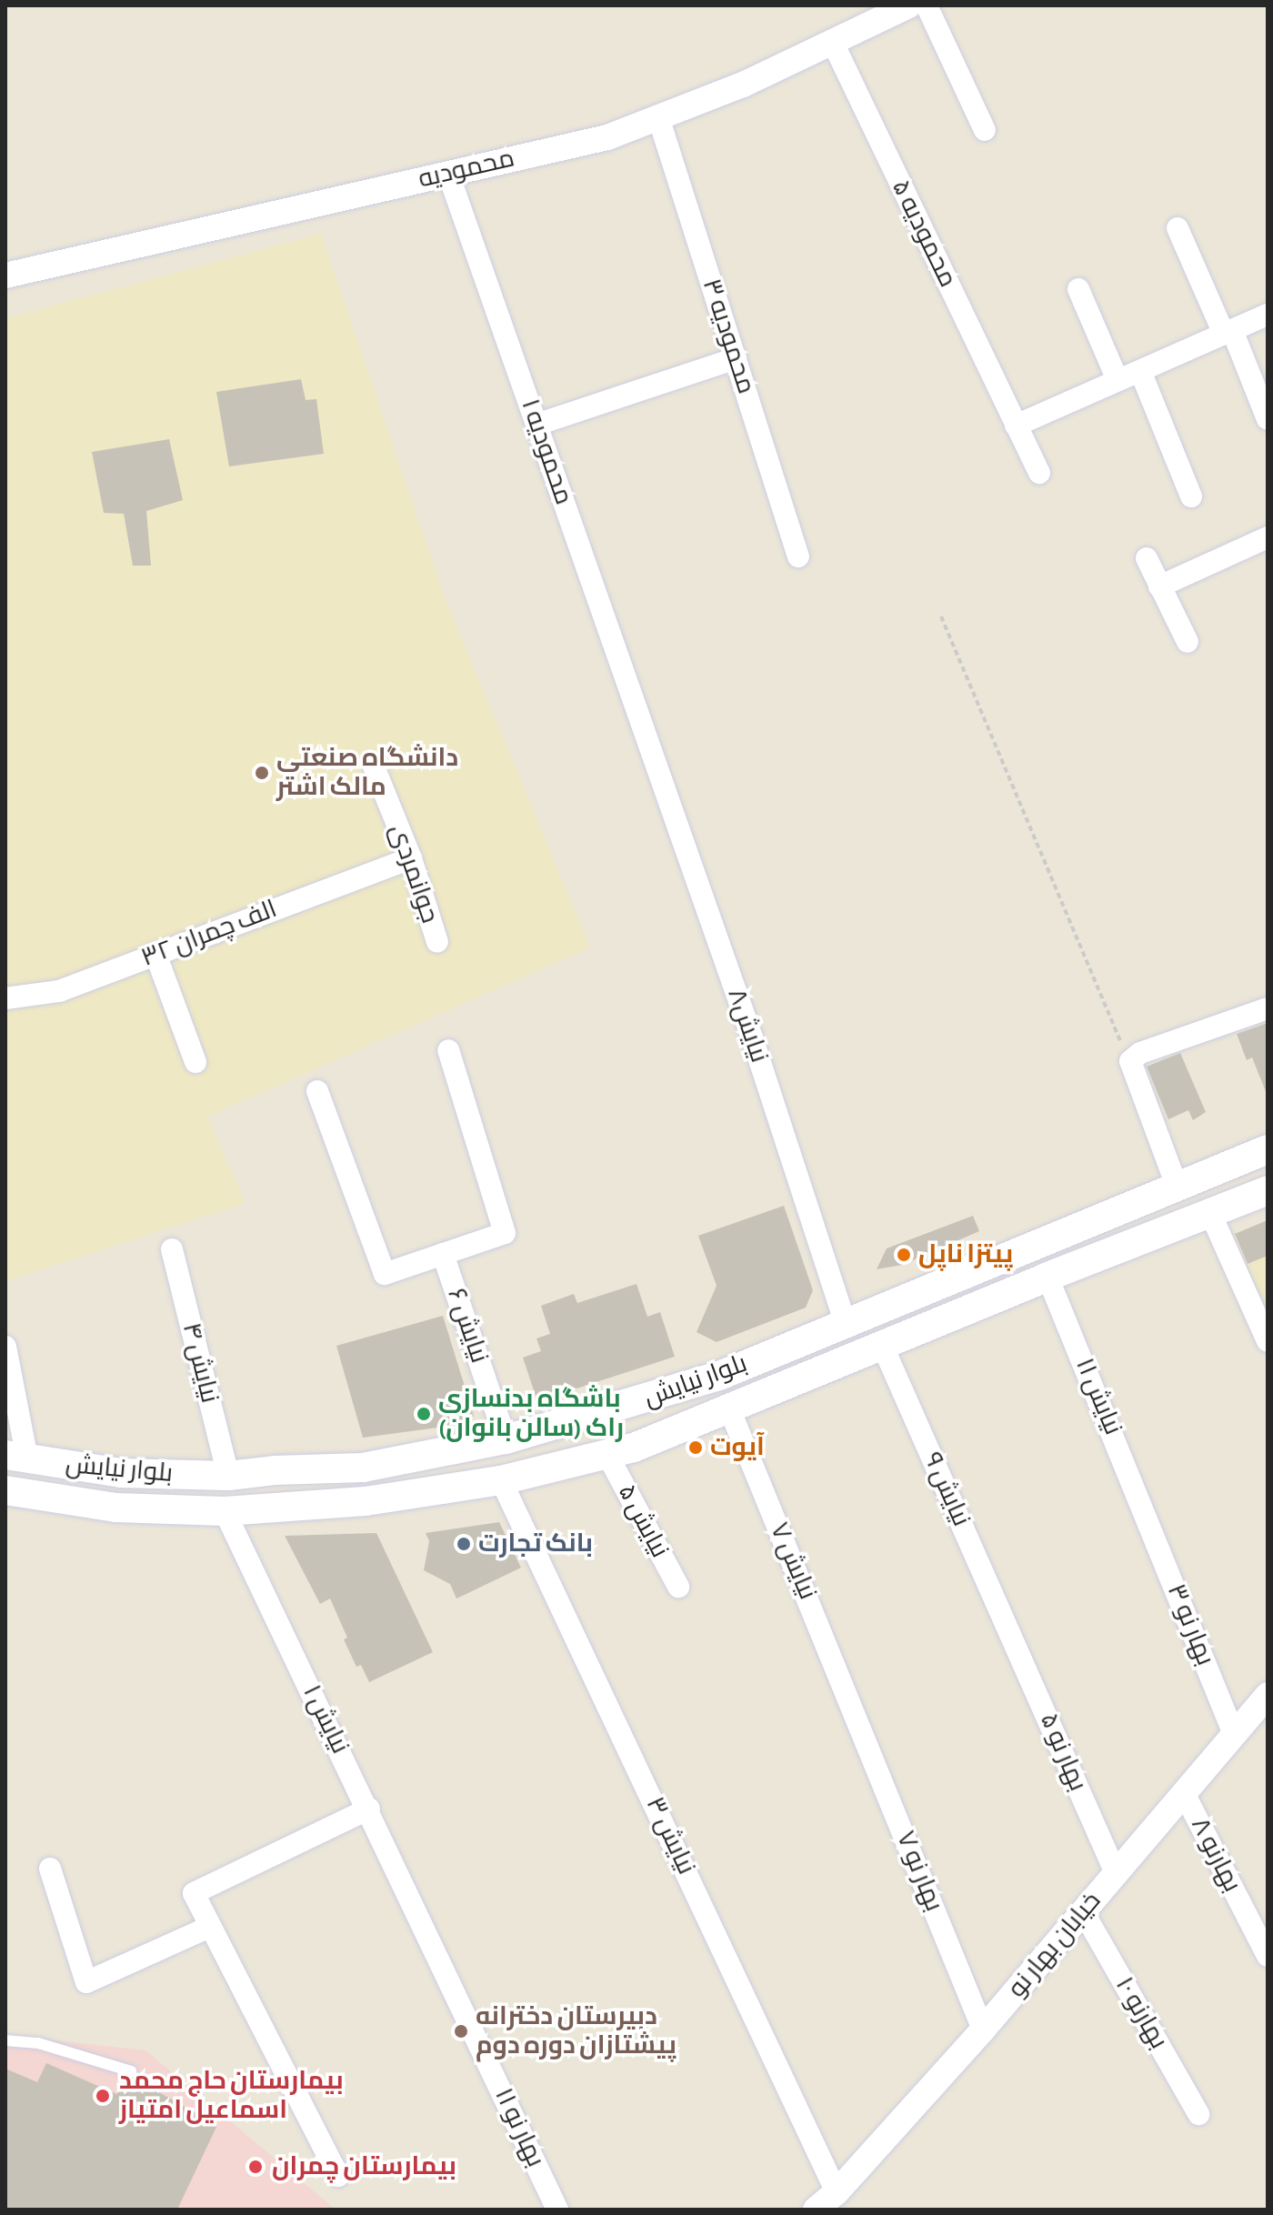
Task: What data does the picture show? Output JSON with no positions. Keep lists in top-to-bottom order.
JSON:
{
  "streets": {
    "main road": ["بلوار نیایش"],
    "street": [
      "محمودیه",
      "۵ محمودیه",
      "۳ محمودیه",
      "۱ محمودیه",
      "جوانمردی",
      "۳۲ الف چمران",
      "نیایش۸",
      "نیایش ۶",
      "نیایش ۴",
      "نیایش ۱۱",
      "نیایش ۹",
      "نیایش ۵",
      "نیایش ۷",
      "۳ بهار نو",
      "نیایش ۱",
      "۵ بهار نو",
      "نیایش ۳",
      "۸ بهارنو",
      "۷ بهار نو",
      "خیابان بهار نو",
      "۱۰ بهارنو",
      "۱۱ بهار نو"
    ]
  },
  "crossings": [
    ["محمودیه", "۵ محمودیه"],
    ["محمودیه", "۳ محمودیه"],
    ["محمودیه", "۱ محمودیه"],
    ["۱ محمودیه", "نیایش۸"],
    ["جوانمردی", "۳۲ الف چمران"],
    ["نیایش۸", "بلوار نیایش"],
    ["نیایش ۶", "بلوار نیایش"],
    ["نیایش ۴", "بلوار نیایش"],
    ["بلوار نیایش", "نیایش ۱۱"],
    ["بلوار نیایش", "نیایش ۹"],
    ["بلوار نیایش", "نیایش ۵"],
    ["بلوار نیایش", "نیایش ۷"],
    ["بلوار نیایش", "نیایش ۱"],
    ["بلوار نیایش", "نیایش ۳"],
    ["نیایش ۱۱", "۳ بهار نو"],
    ["نیایش ۹", "۵ بهار نو"],
    ["نیایش ۷", "۷ بهار نو"],
    ["۳ بهار نو", "خیابان بهار نو"],
    ["نیایش ۱", "۱۱ بهار نو"],
    ["۵ بهار نو", "خیابان بهار نو"],
    ["نیایش ۳", "خیابان بهار نو"],
    ["۸ بهارنو", "خیابان بهار نو"],
    ["۷ بهار نو", "خیابان بهار نو"],
    ["خیابان بهار نو", "۱۰ بهارنو"]
  ],
  "places": [
    "دانشگاه صنعتی مالک اشتر",
    "پیتزا ناپل",
    "باشگاه بدنسازی راک (سالن بانوان)",
    "آیوت",
    "بانک تجارت",
    "دبیرستان دخترانه پیشتازان دوره دوم",
    "بیمارستان حاج محمد اسماعیل امتیاز",
    "بیمارستان چمران"
  ]
}
